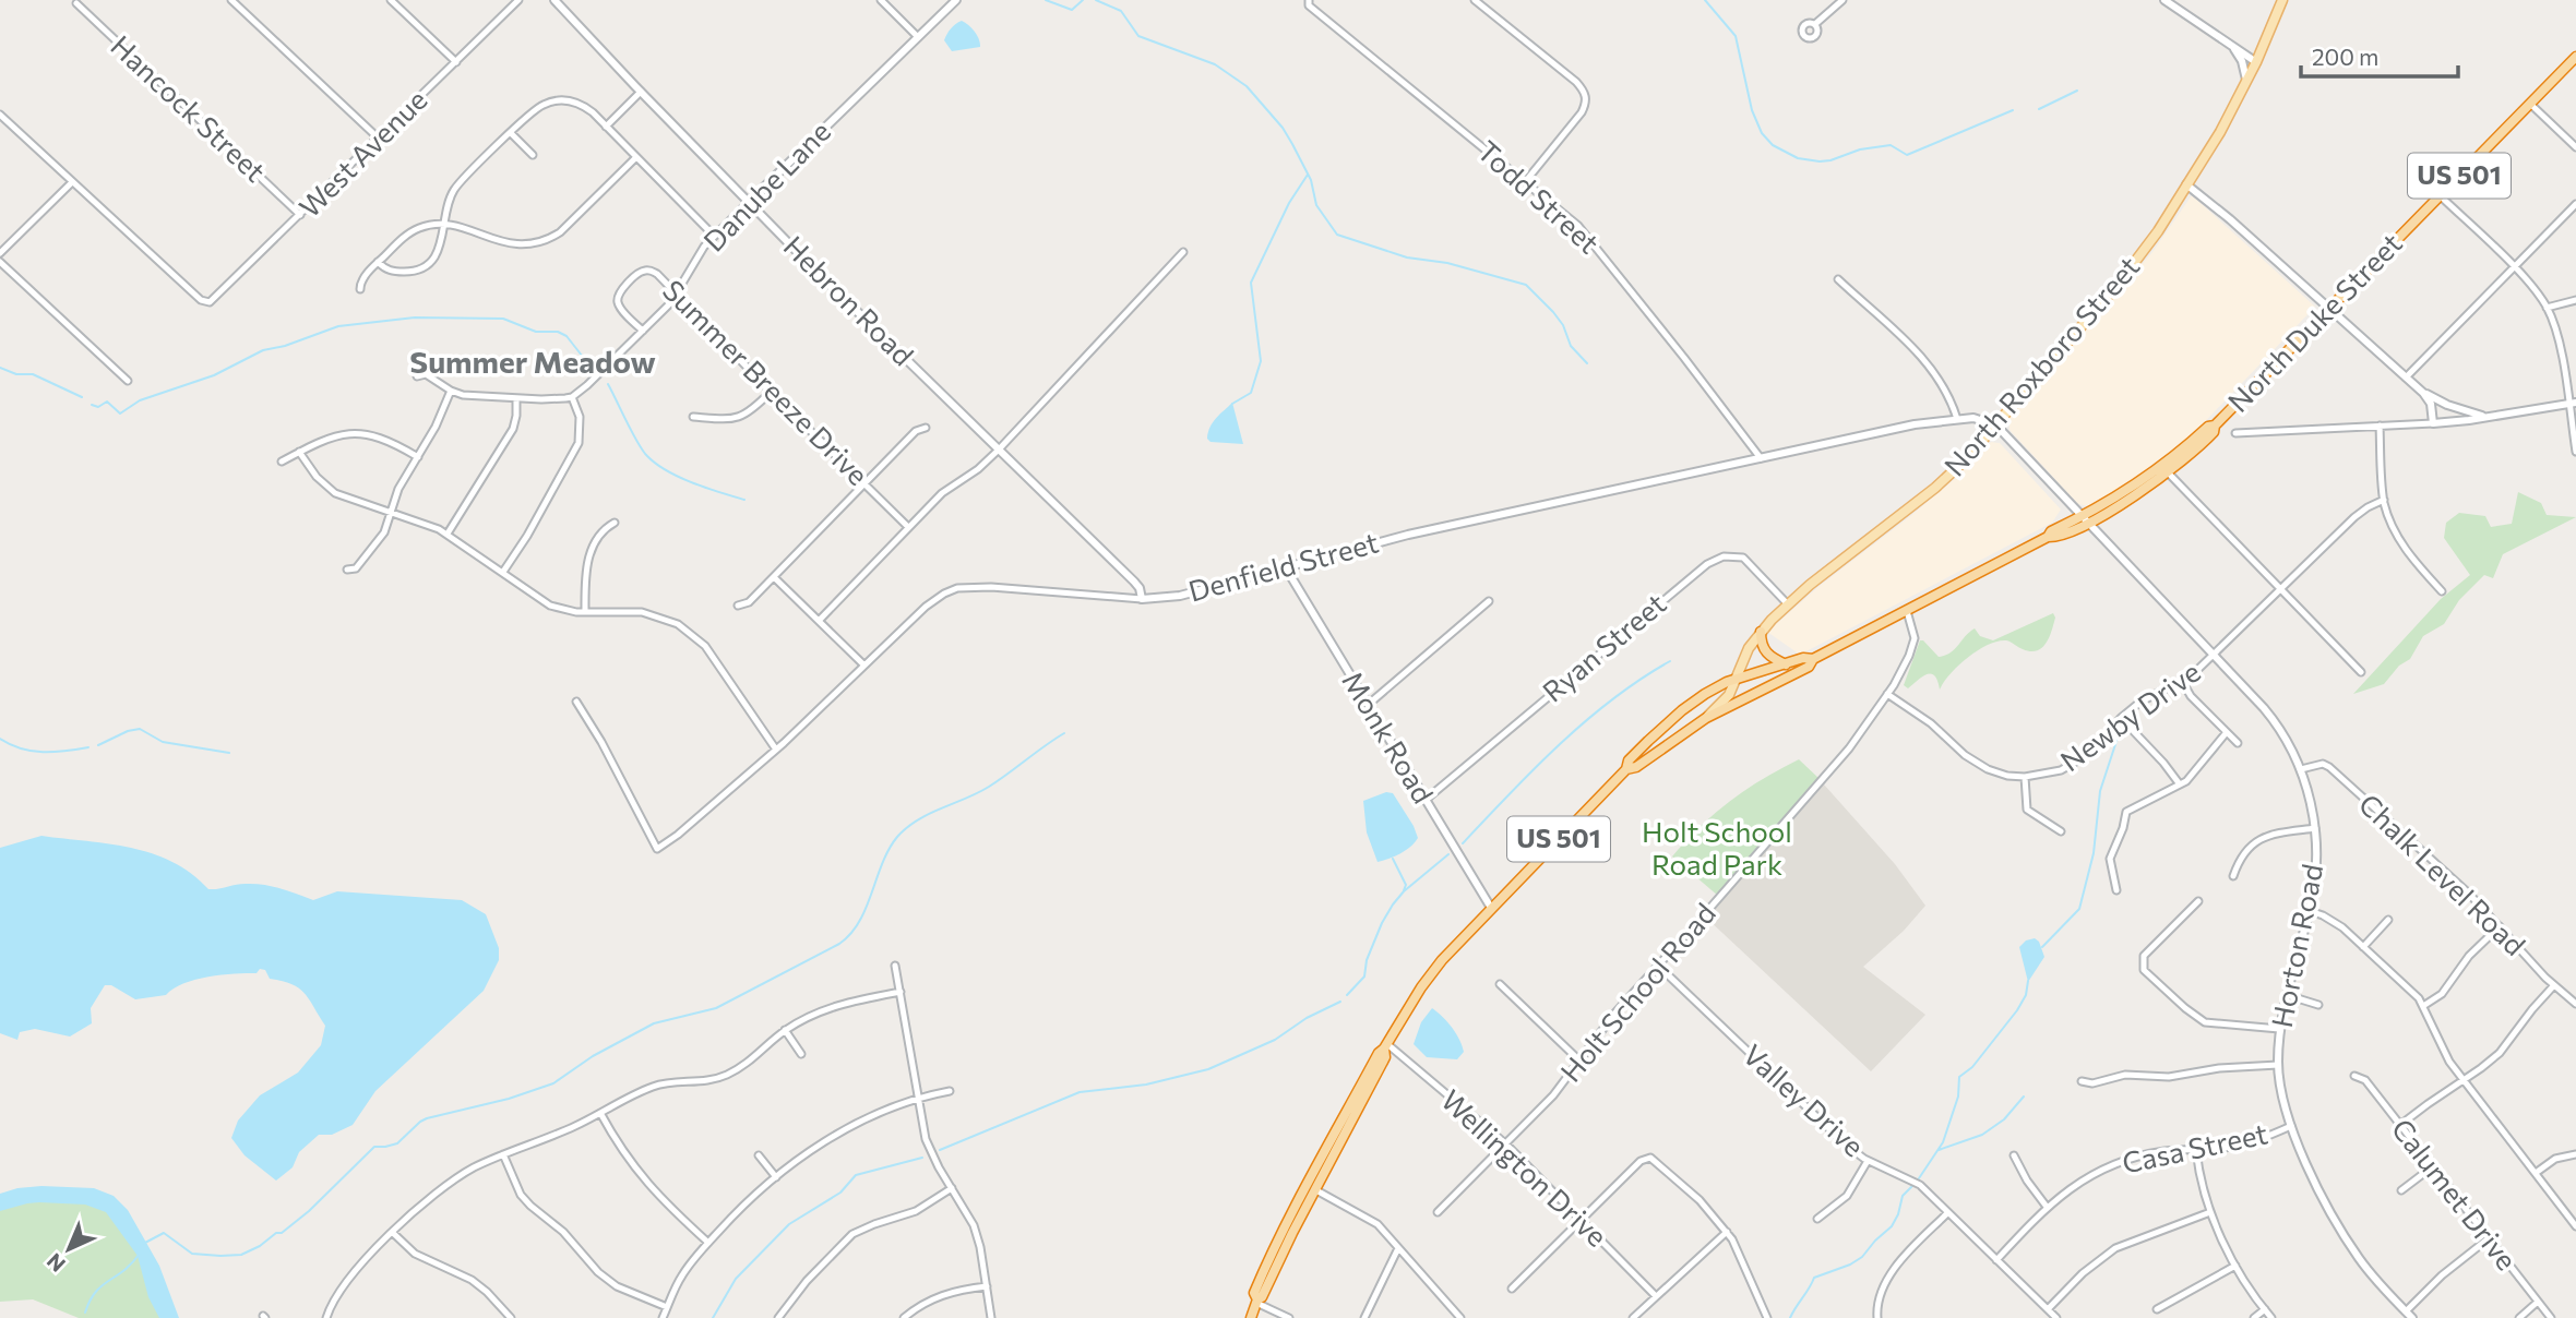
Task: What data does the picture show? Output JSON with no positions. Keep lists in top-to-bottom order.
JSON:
{
  "streets": {
    "highway": ["US 501", "North Duke Street", "North Roxboro Street"],
    "street": [
      "Hancock Street",
      "West Avenue",
      "Danube Lane",
      "Todd Street",
      "Hebron Road",
      "Summer Breeze Drive",
      "Denfield Street",
      "Ryan Street",
      "Newby Drive",
      "Monk Road",
      "Chalk Level Road",
      "Horton Road",
      "Holt School Road",
      "Valley Drive",
      "Casa Street",
      "Wellington Drive",
      "Calumet Drive"
    ]
  },
  "crossings": [
    ["Hancock Street", "West Avenue"],
    ["Danube Lane", "Hebron Road"],
    ["Danube Lane", "Summer Breeze Drive"],
    ["Todd Street", "Denfield Street"],
    ["Hebron Road", "Denfield Street"],
    ["North Duke Street", "North Roxboro Street"],
    ["North Duke Street", "Horton Road"],
    ["North Duke Street", "Holt School Road"],
    ["North Roxboro Street", "Denfield Street"],
    ["North Roxboro Street", "Ryan Street"],
    ["North Roxboro Street", "Monk Road"],
    ["North Roxboro Street", "Horton Road"],
    ["North Roxboro Street", "Wellington Drive"],
    ["Denfield Street", "Monk Road"],
    ["Denfield Street", "Horton Road"],
    ["Ryan Street", "Monk Road"],
    ["Newby Drive", "Horton Road"],
    ["Newby Drive", "Holt School Road"],
    ["Chalk Level Road", "Horton Road"],
    ["Horton Road", "Casa Street"],
    ["Holt School Road", "Valley Drive"],
    ["Holt School Road", "Wellington Drive"],
    ["Valley Drive", "Casa Street"]
  ],
  "districts": ["Summer Meadow"],
  "parks": ["Holt School Road Park"],
  "scale_bar": "200 m",
  "north": "bottom left"
}
